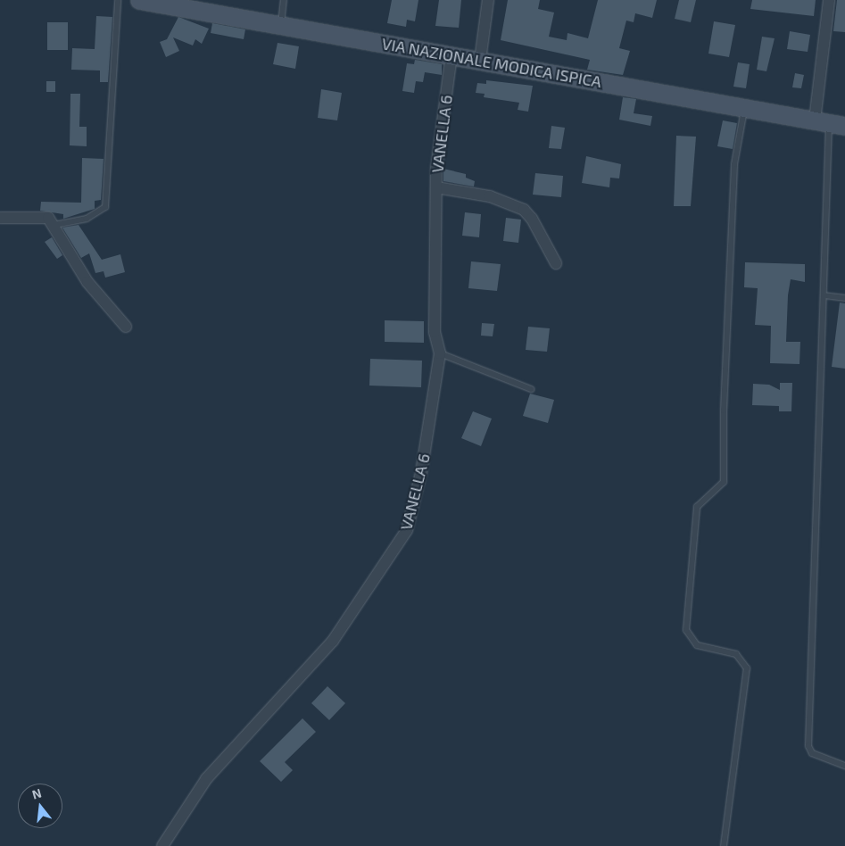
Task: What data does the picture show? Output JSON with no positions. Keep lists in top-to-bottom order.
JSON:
{
  "streets": {
    "main road": ["VIA NAZIONALE MODICA ISPICA"],
    "street": ["VANELLA 6"]
  },
  "crossings": [
    ["VIA NAZIONALE MODICA ISPICA", "VANELLA 6"]
  ],
  "north": "top"
}
